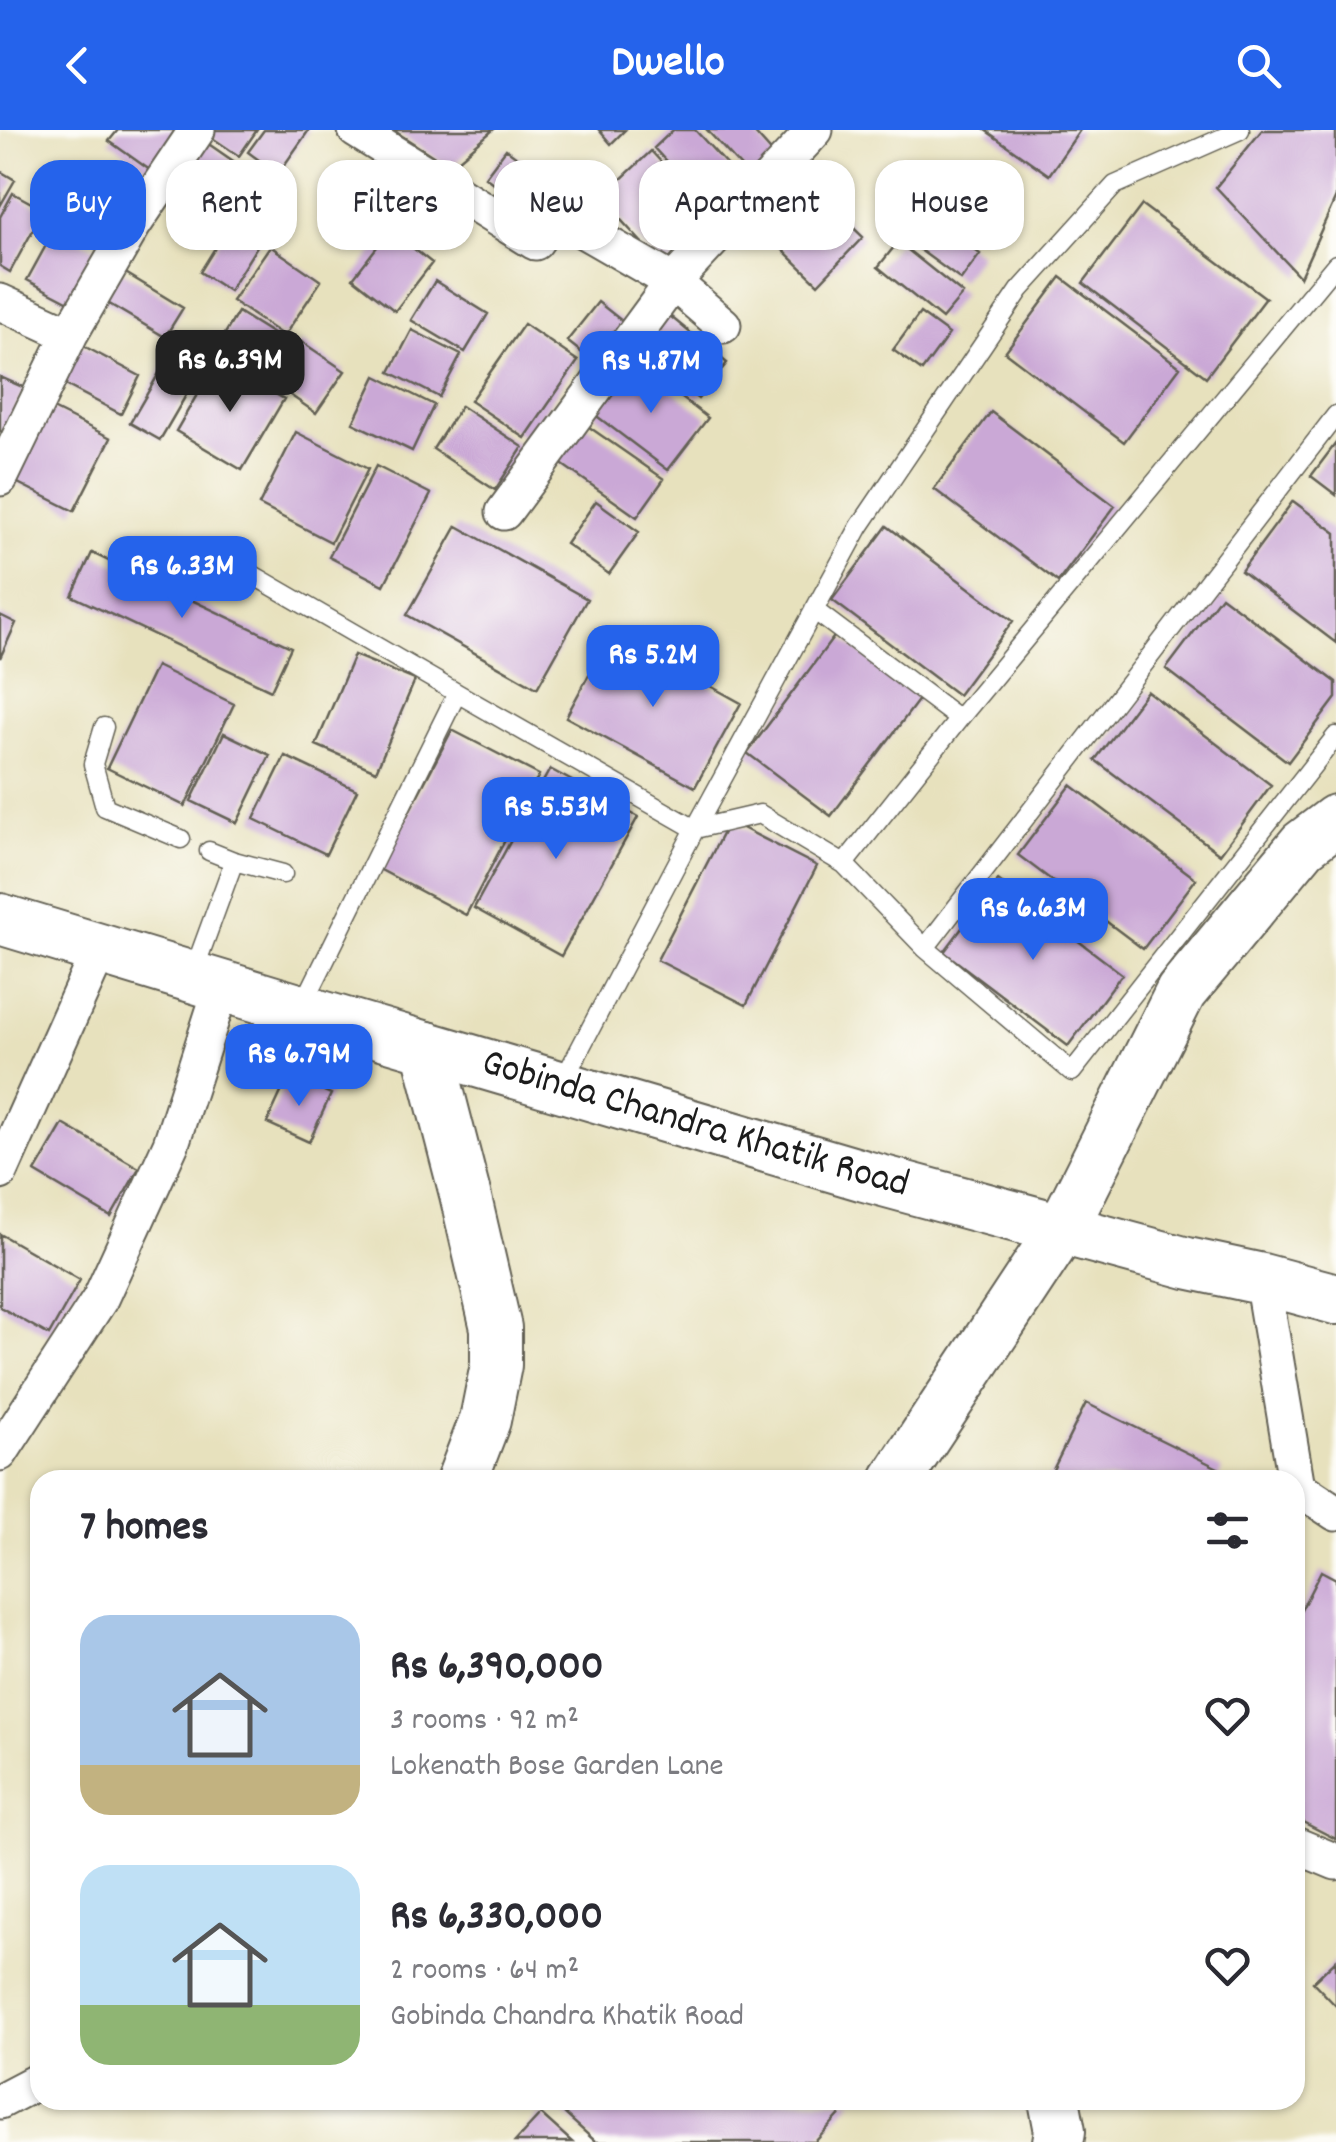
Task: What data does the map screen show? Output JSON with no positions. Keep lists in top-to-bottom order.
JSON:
{
  "streets": {
    "main road": ["Gobinda Chandra Khatik Road"]
  },
  "page": {
    "header": "Dwello",
    "chip": [
      "Buy",
      "Rent",
      "Filters",
      "New",
      "Apartment",
      "House"
    ],
    "price": [
      "Rs 6.39M",
      "Rs 4.87M",
      "Rs 6.33M",
      "Rs 5.2M",
      "Rs 5.53M",
      "Rs 6.63M",
      "Rs 6.79M"
    ],
    "heading": "7 homes",
    "list": [
      {
        "name": "Rs 6,390,000",
        "note": "3 rooms · 92 m² · Lokenath Bose Garden Lane"
      },
      {
        "name": "Rs 6,330,000",
        "note": "2 rooms · 64 m² · Gobinda Chandra Khatik Road"
      }
    ]
  }
}
